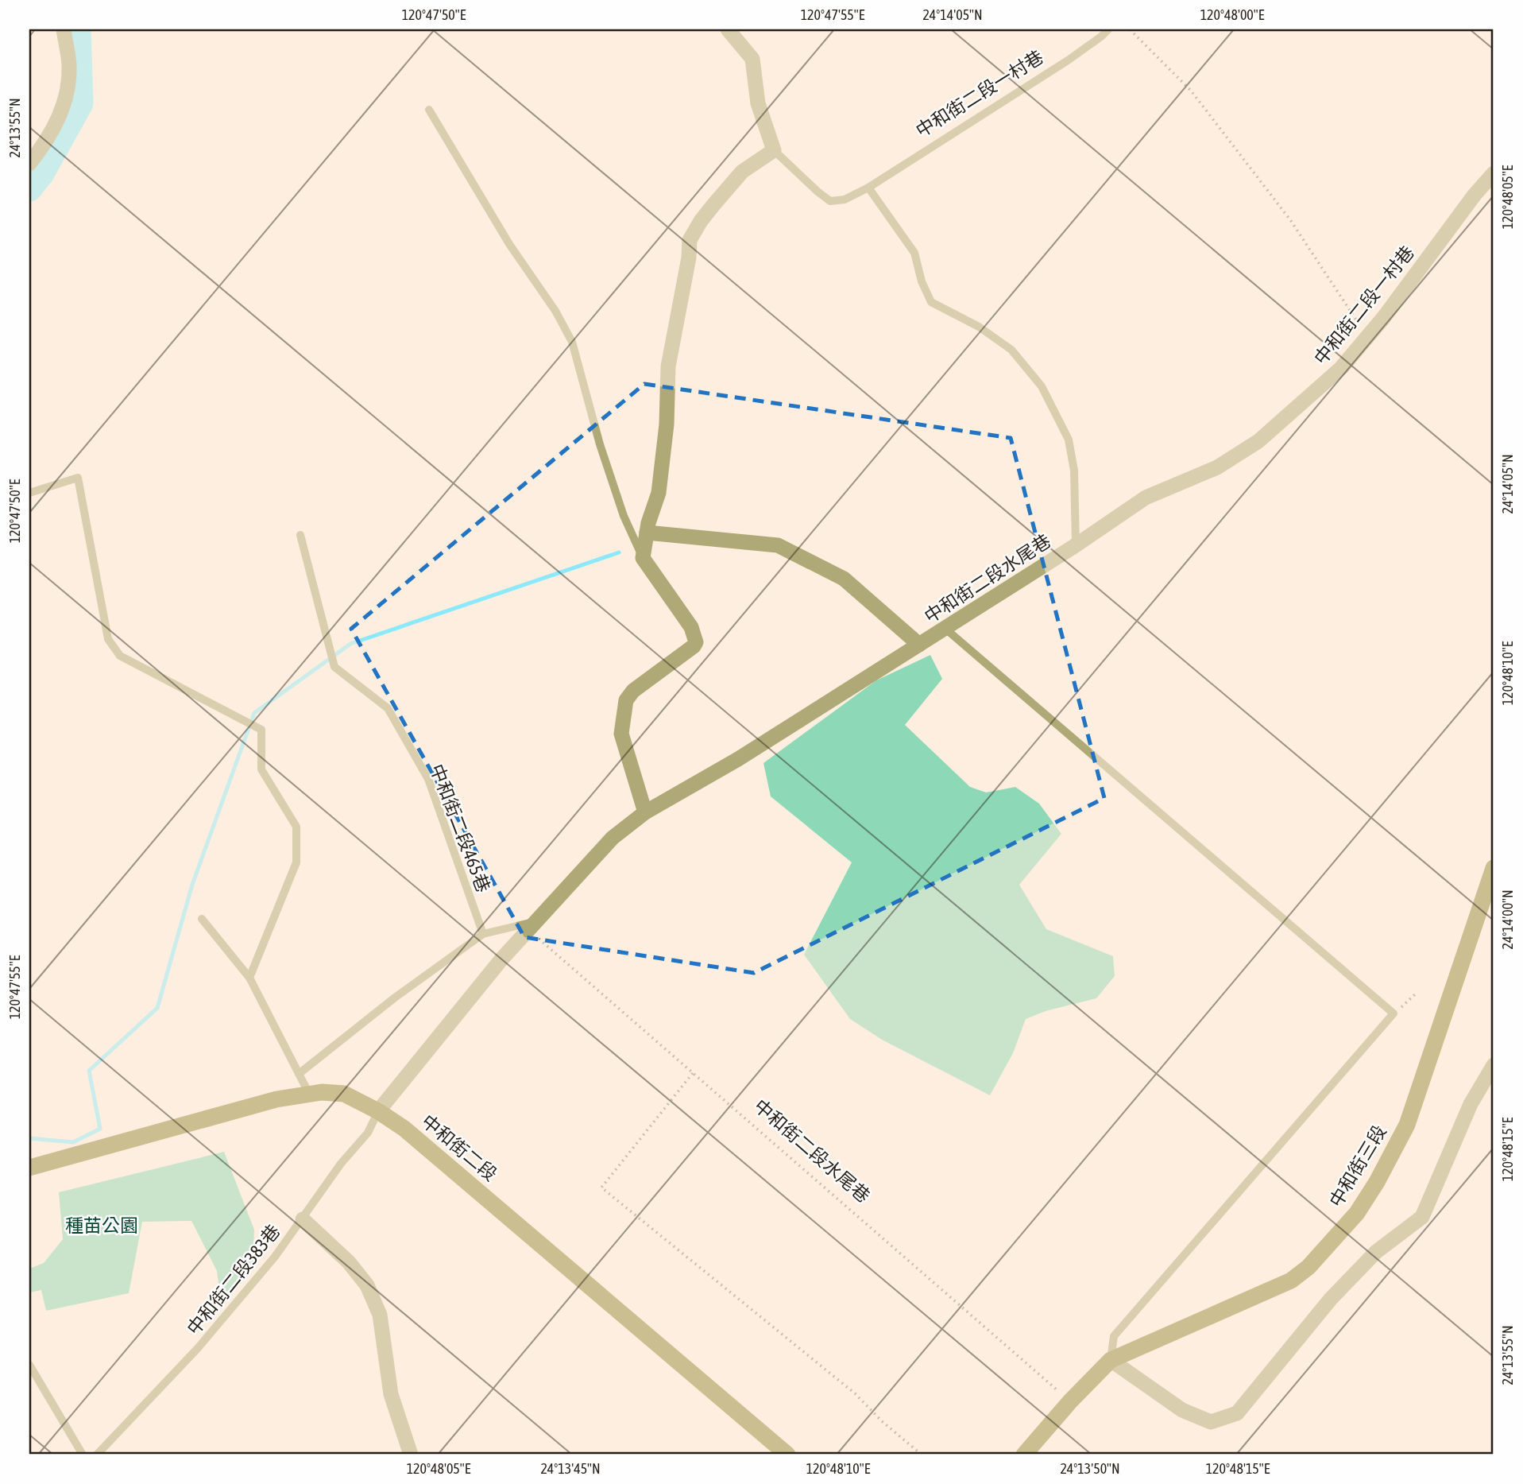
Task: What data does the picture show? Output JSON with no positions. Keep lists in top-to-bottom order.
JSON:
{
  "streets": {
    "main road": ["中和街二段", "中和街三段"],
    "street": ["中和街二段一村巷", "中和街二段水尾巷"],
    "lane": ["中和街二段465巷", "中和街二段383巷"]
  },
  "crossings": [
    ["中和街二段一村巷", "中和街二段水尾巷"],
    ["中和街二段水尾巷", "中和街二段"],
    ["中和街二段水尾巷", "中和街三段"],
    ["中和街二段水尾巷", "中和街二段383巷"],
    ["中和街二段", "中和街二段383巷"]
  ],
  "parks": ["種苗公園"],
  "coordinates": [
    "120°47'50\"E",
    "120°47'55\"E",
    "24°14'05\"N",
    "120°48'00\"E",
    "24°13'55\"N",
    "120°48'05\"E",
    "120°48'10\"E",
    "24°14'00\"N",
    "120°48'15\"E",
    "24°13'45\"N",
    "24°13'50\"N"
  ]
}
